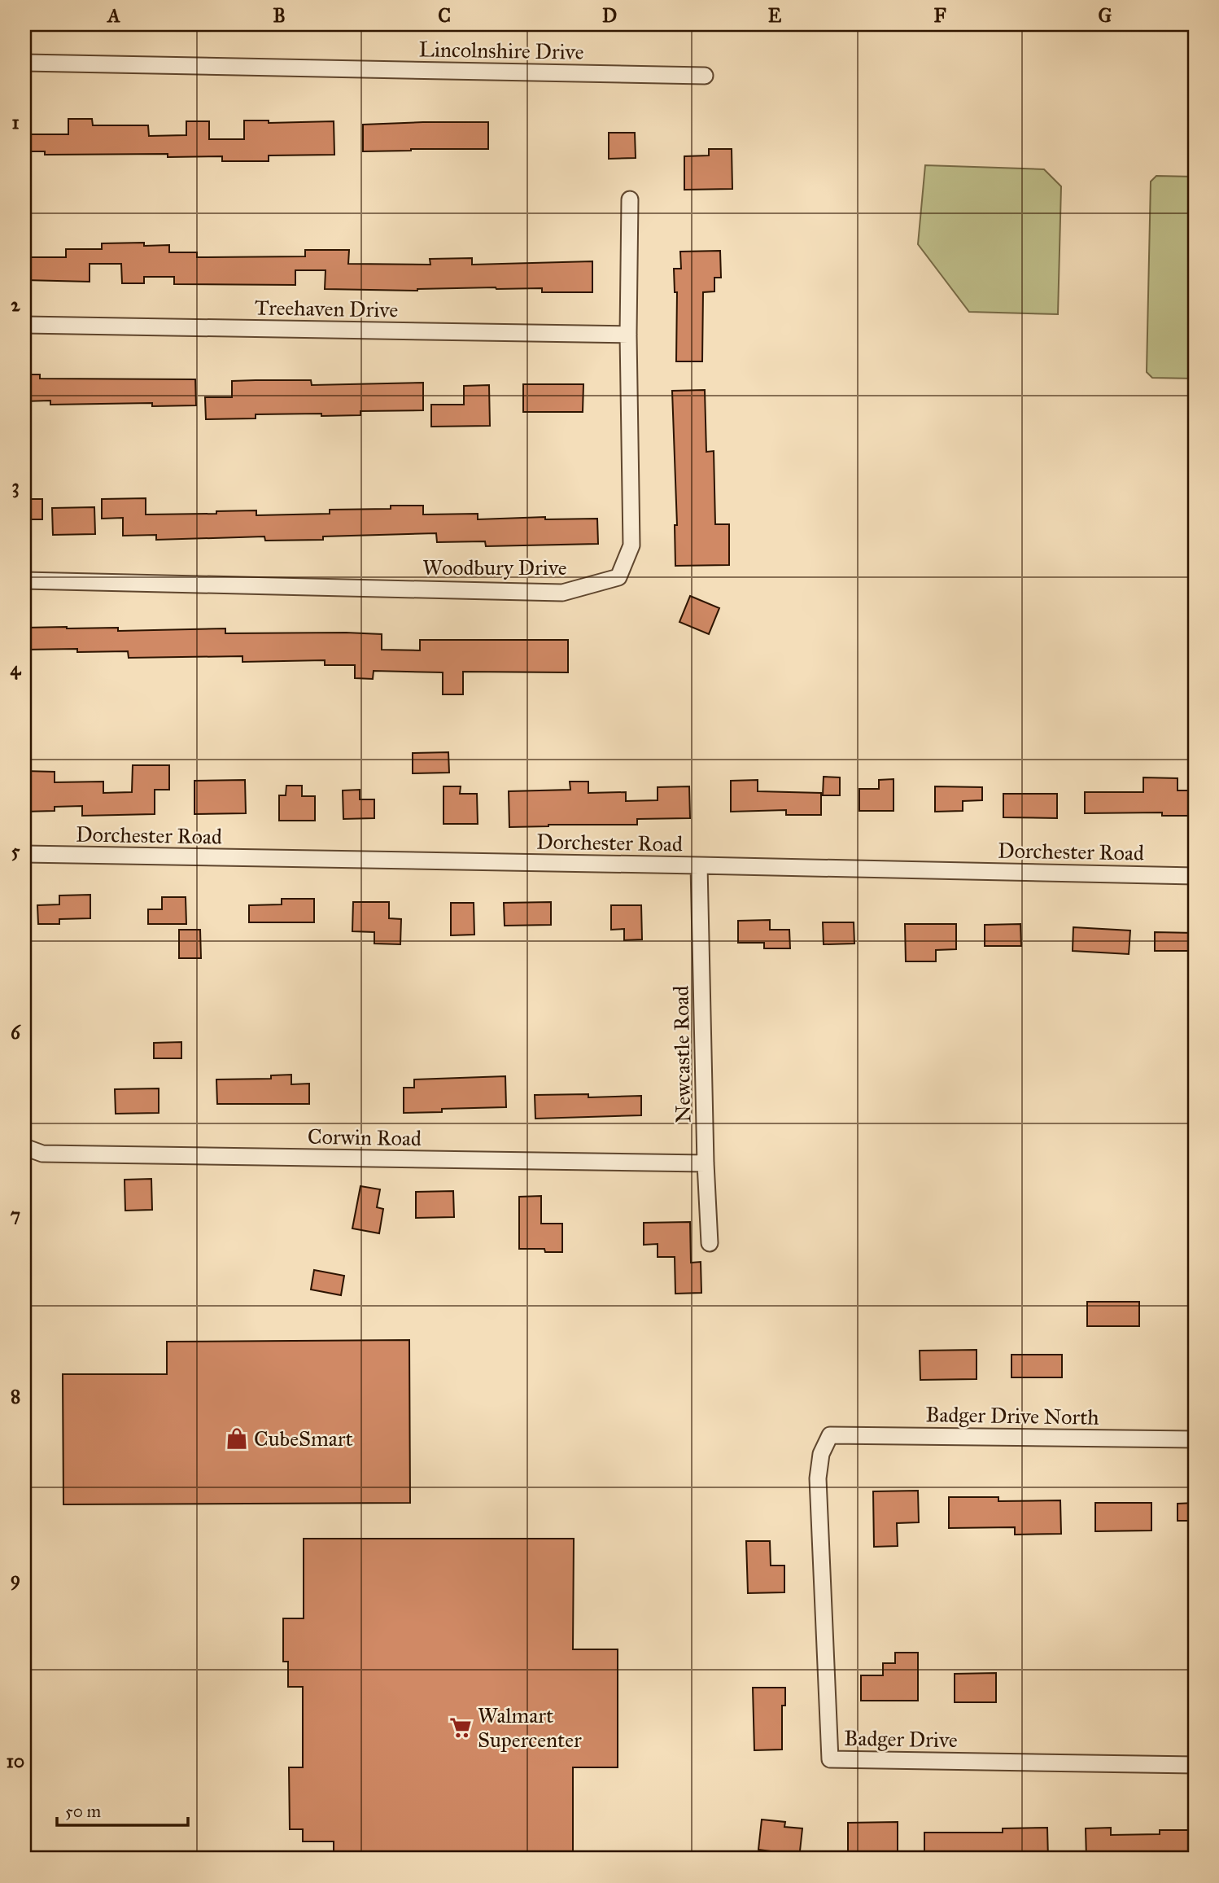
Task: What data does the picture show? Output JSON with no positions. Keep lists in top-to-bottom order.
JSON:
{
  "streets": {
    "street": [
      "Lincolnshire Drive",
      "Treehaven Drive",
      "Woodbury Drive",
      "Dorchester Road",
      "Newcastle Road",
      "Corwin Road",
      "Badger Drive North",
      "Badger Drive"
    ]
  },
  "crossings": [
    ["Treehaven Drive", "Woodbury Drive"],
    ["Dorchester Road", "Newcastle Road"],
    ["Newcastle Road", "Corwin Road"],
    ["Badger Drive North", "Badger Drive"]
  ],
  "places": {
    "shop": ["CubeSmart"],
    "supermarket": ["Walmart Supercenter"]
  },
  "scale_bar": "50 m",
  "grid": {
    "columns": [
      "A",
      "B",
      "C",
      "D",
      "E",
      "F",
      "G"
    ],
    "rows": [
      "1",
      "2",
      "3",
      "4",
      "5",
      "6",
      "7",
      "8",
      "9",
      "10"
    ]
  }
}
